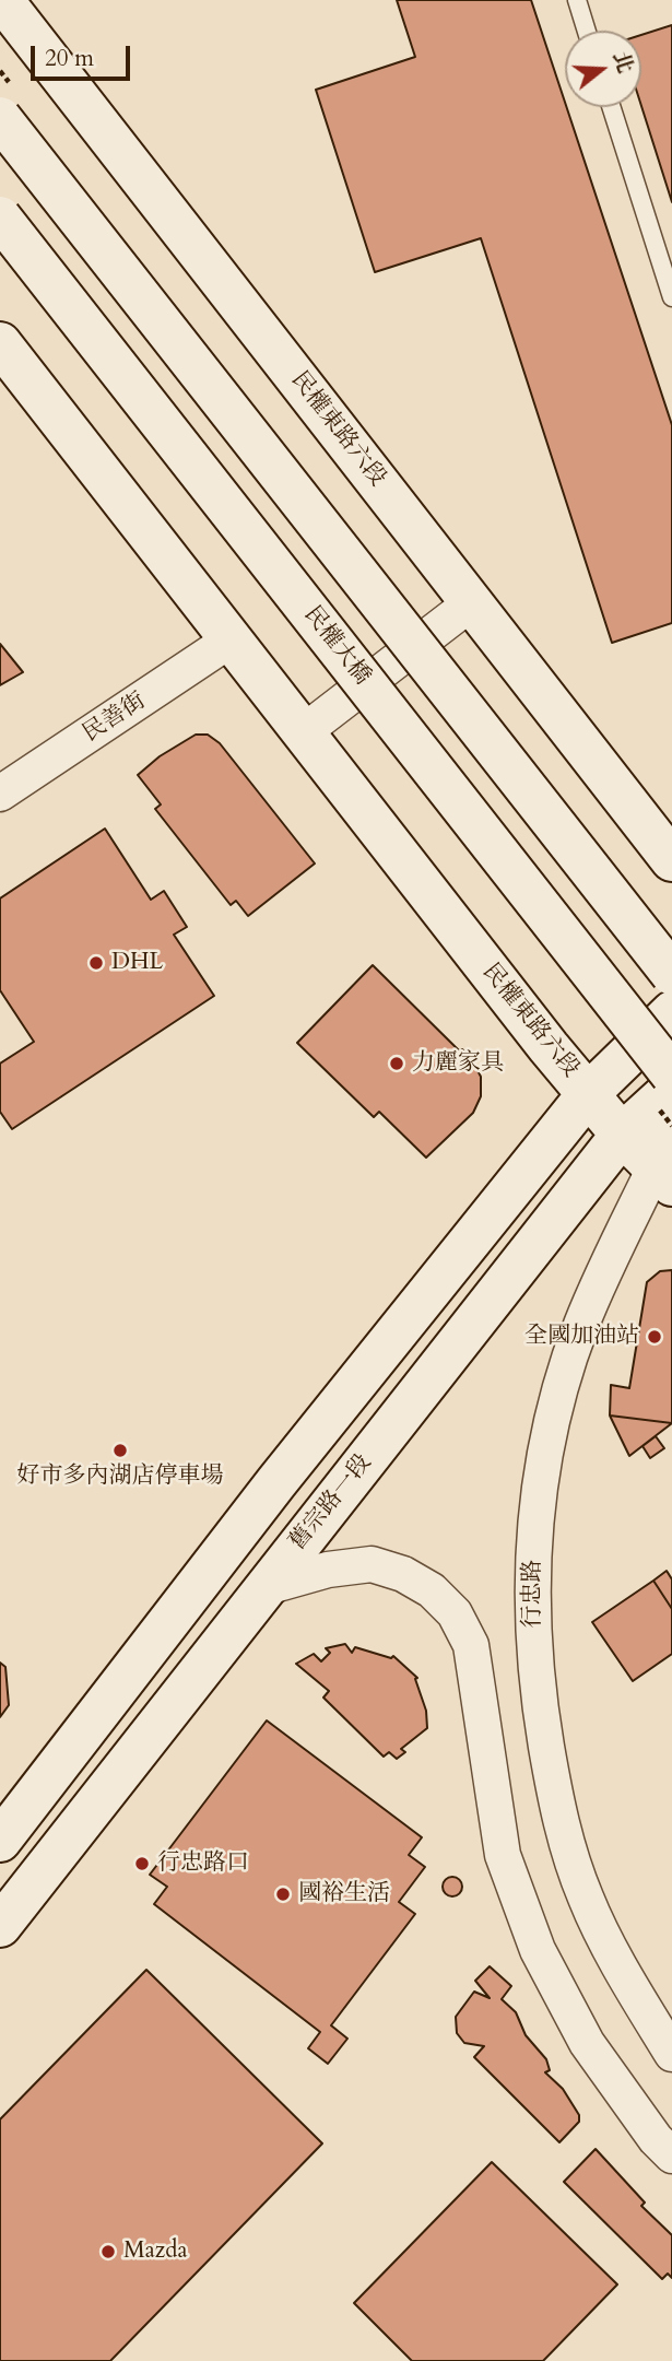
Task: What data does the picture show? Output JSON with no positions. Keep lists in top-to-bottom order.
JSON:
{
  "streets": {
    "main road": ["民權東路六段", "民權大橋", "舊宗路一段"],
    "street": ["民善街", "行忠路"]
  },
  "crossings": [
    ["民權東路六段", "民善街"],
    ["民權東路六段", "舊宗路一段"],
    ["民權東路六段", "行忠路"]
  ],
  "places": [
    "DHL",
    "力麗家具",
    "全國加油站",
    "好市多內湖店停車場",
    "行忠路口",
    "國裕生活",
    "Mazda"
  ],
  "scale_bar": "20 m",
  "north": "right"
}
